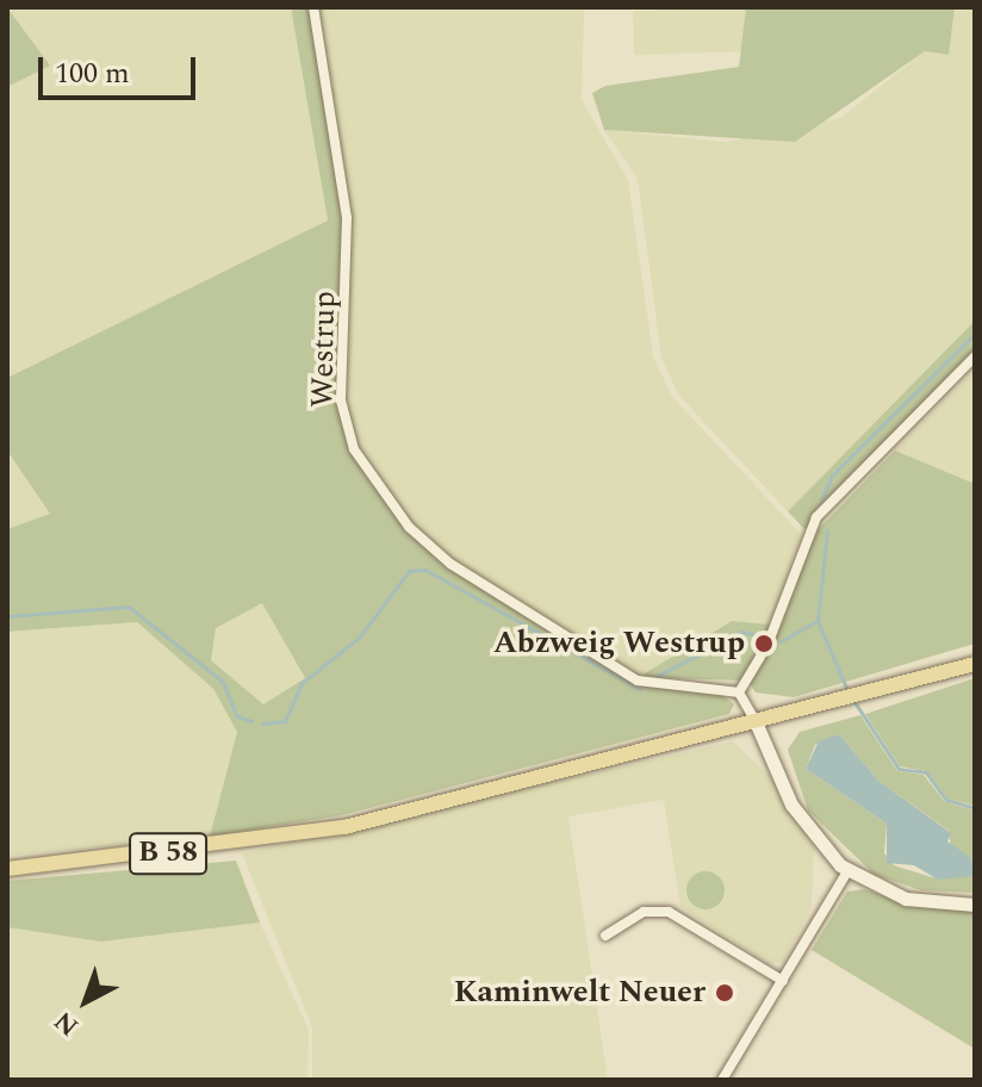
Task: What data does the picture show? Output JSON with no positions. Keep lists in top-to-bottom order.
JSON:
{
  "streets": {
    "main road": ["B 58"],
    "street": ["Westrup"]
  },
  "places": ["Abzweig Westrup", "Kaminwelt Neuer"],
  "scale_bar": "100 m",
  "north": "bottom left"
}
